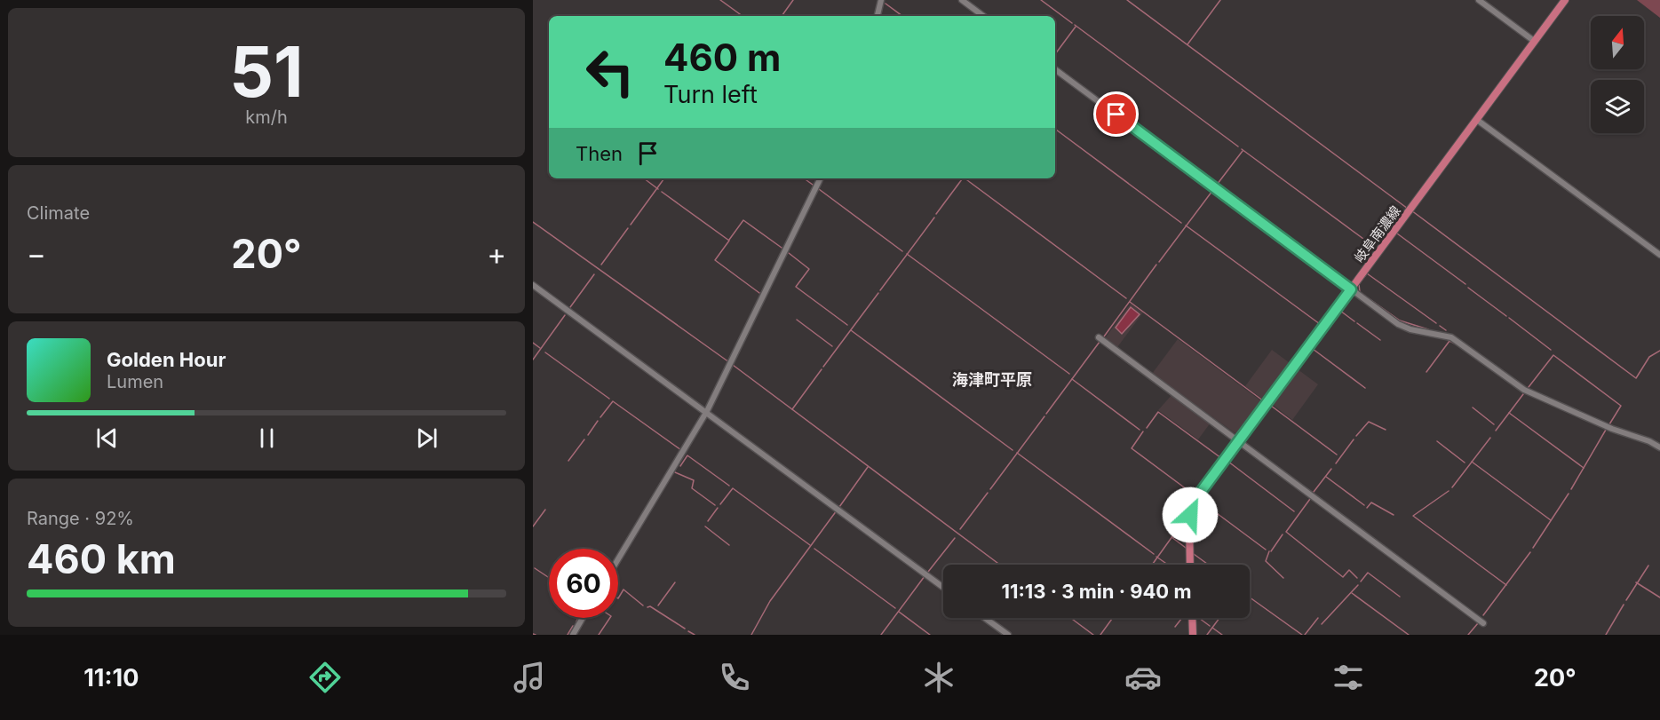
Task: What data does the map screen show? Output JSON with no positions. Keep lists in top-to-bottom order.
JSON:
{
  "streets": {
    "main road": ["岐阜南濃線"]
  },
  "districts": ["海津町平原"],
  "north": "top",
  "page": {
    "tile": [
      ["51", "km/h"],
      "Climate",
      ["Range · 92%", "460 km"]
    ],
    "turn": ["460 m", "Turn left"],
    "then": "Then",
    "heat": ["−", "20°", "+"],
    "song": ["Golden Hour", "Lumen"],
    "limit": "60",
    "trip": "11:13 · 3 min · 940 m",
    "tabs": ["11:10", "20°"]
  }
}
